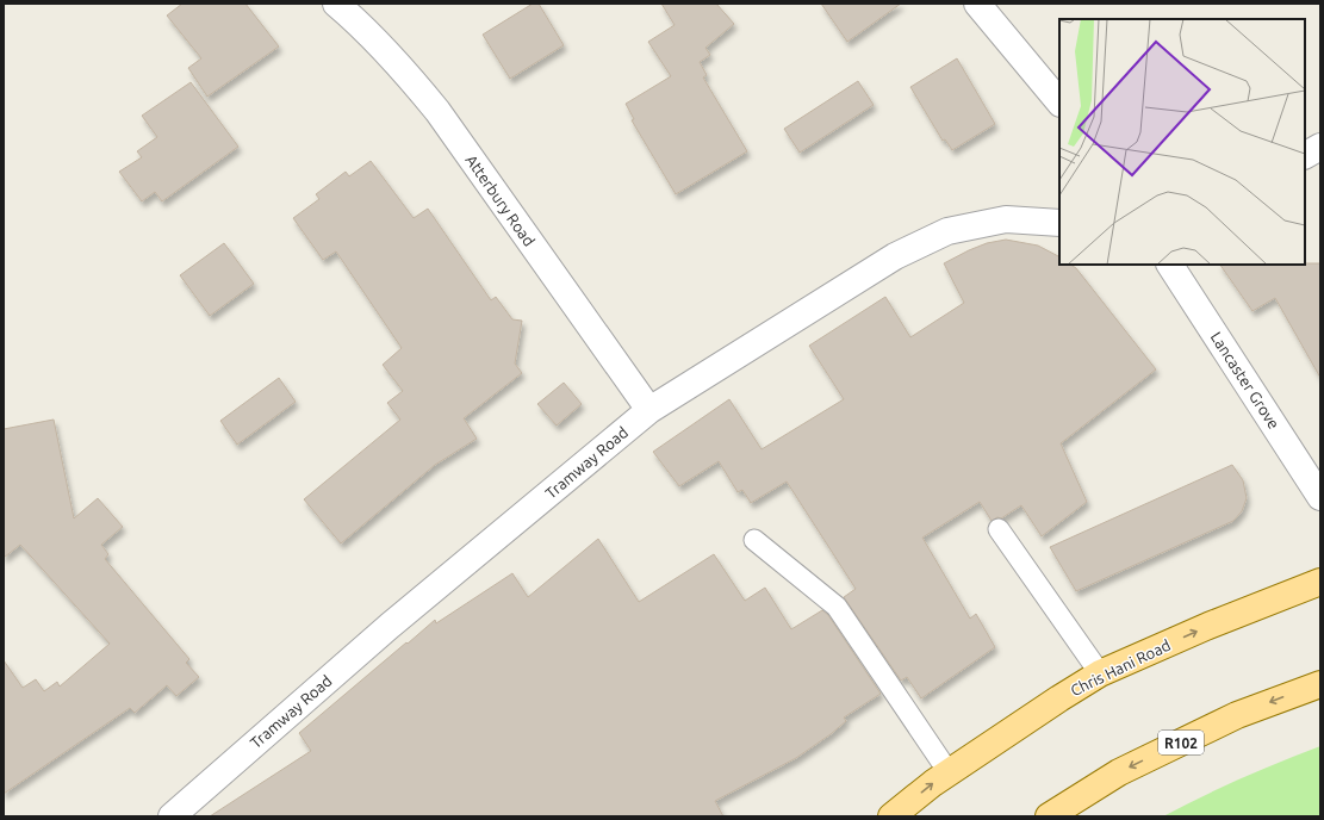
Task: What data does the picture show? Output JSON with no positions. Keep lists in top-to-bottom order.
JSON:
{
  "streets": {
    "main road": ["Chris Hani Road", "R102"],
    "street": ["Atterbury Road", "Lancaster Grove", "Tramway Road"]
  },
  "crossings": [
    ["Atterbury Road", "Tramway Road"]
  ]
}
